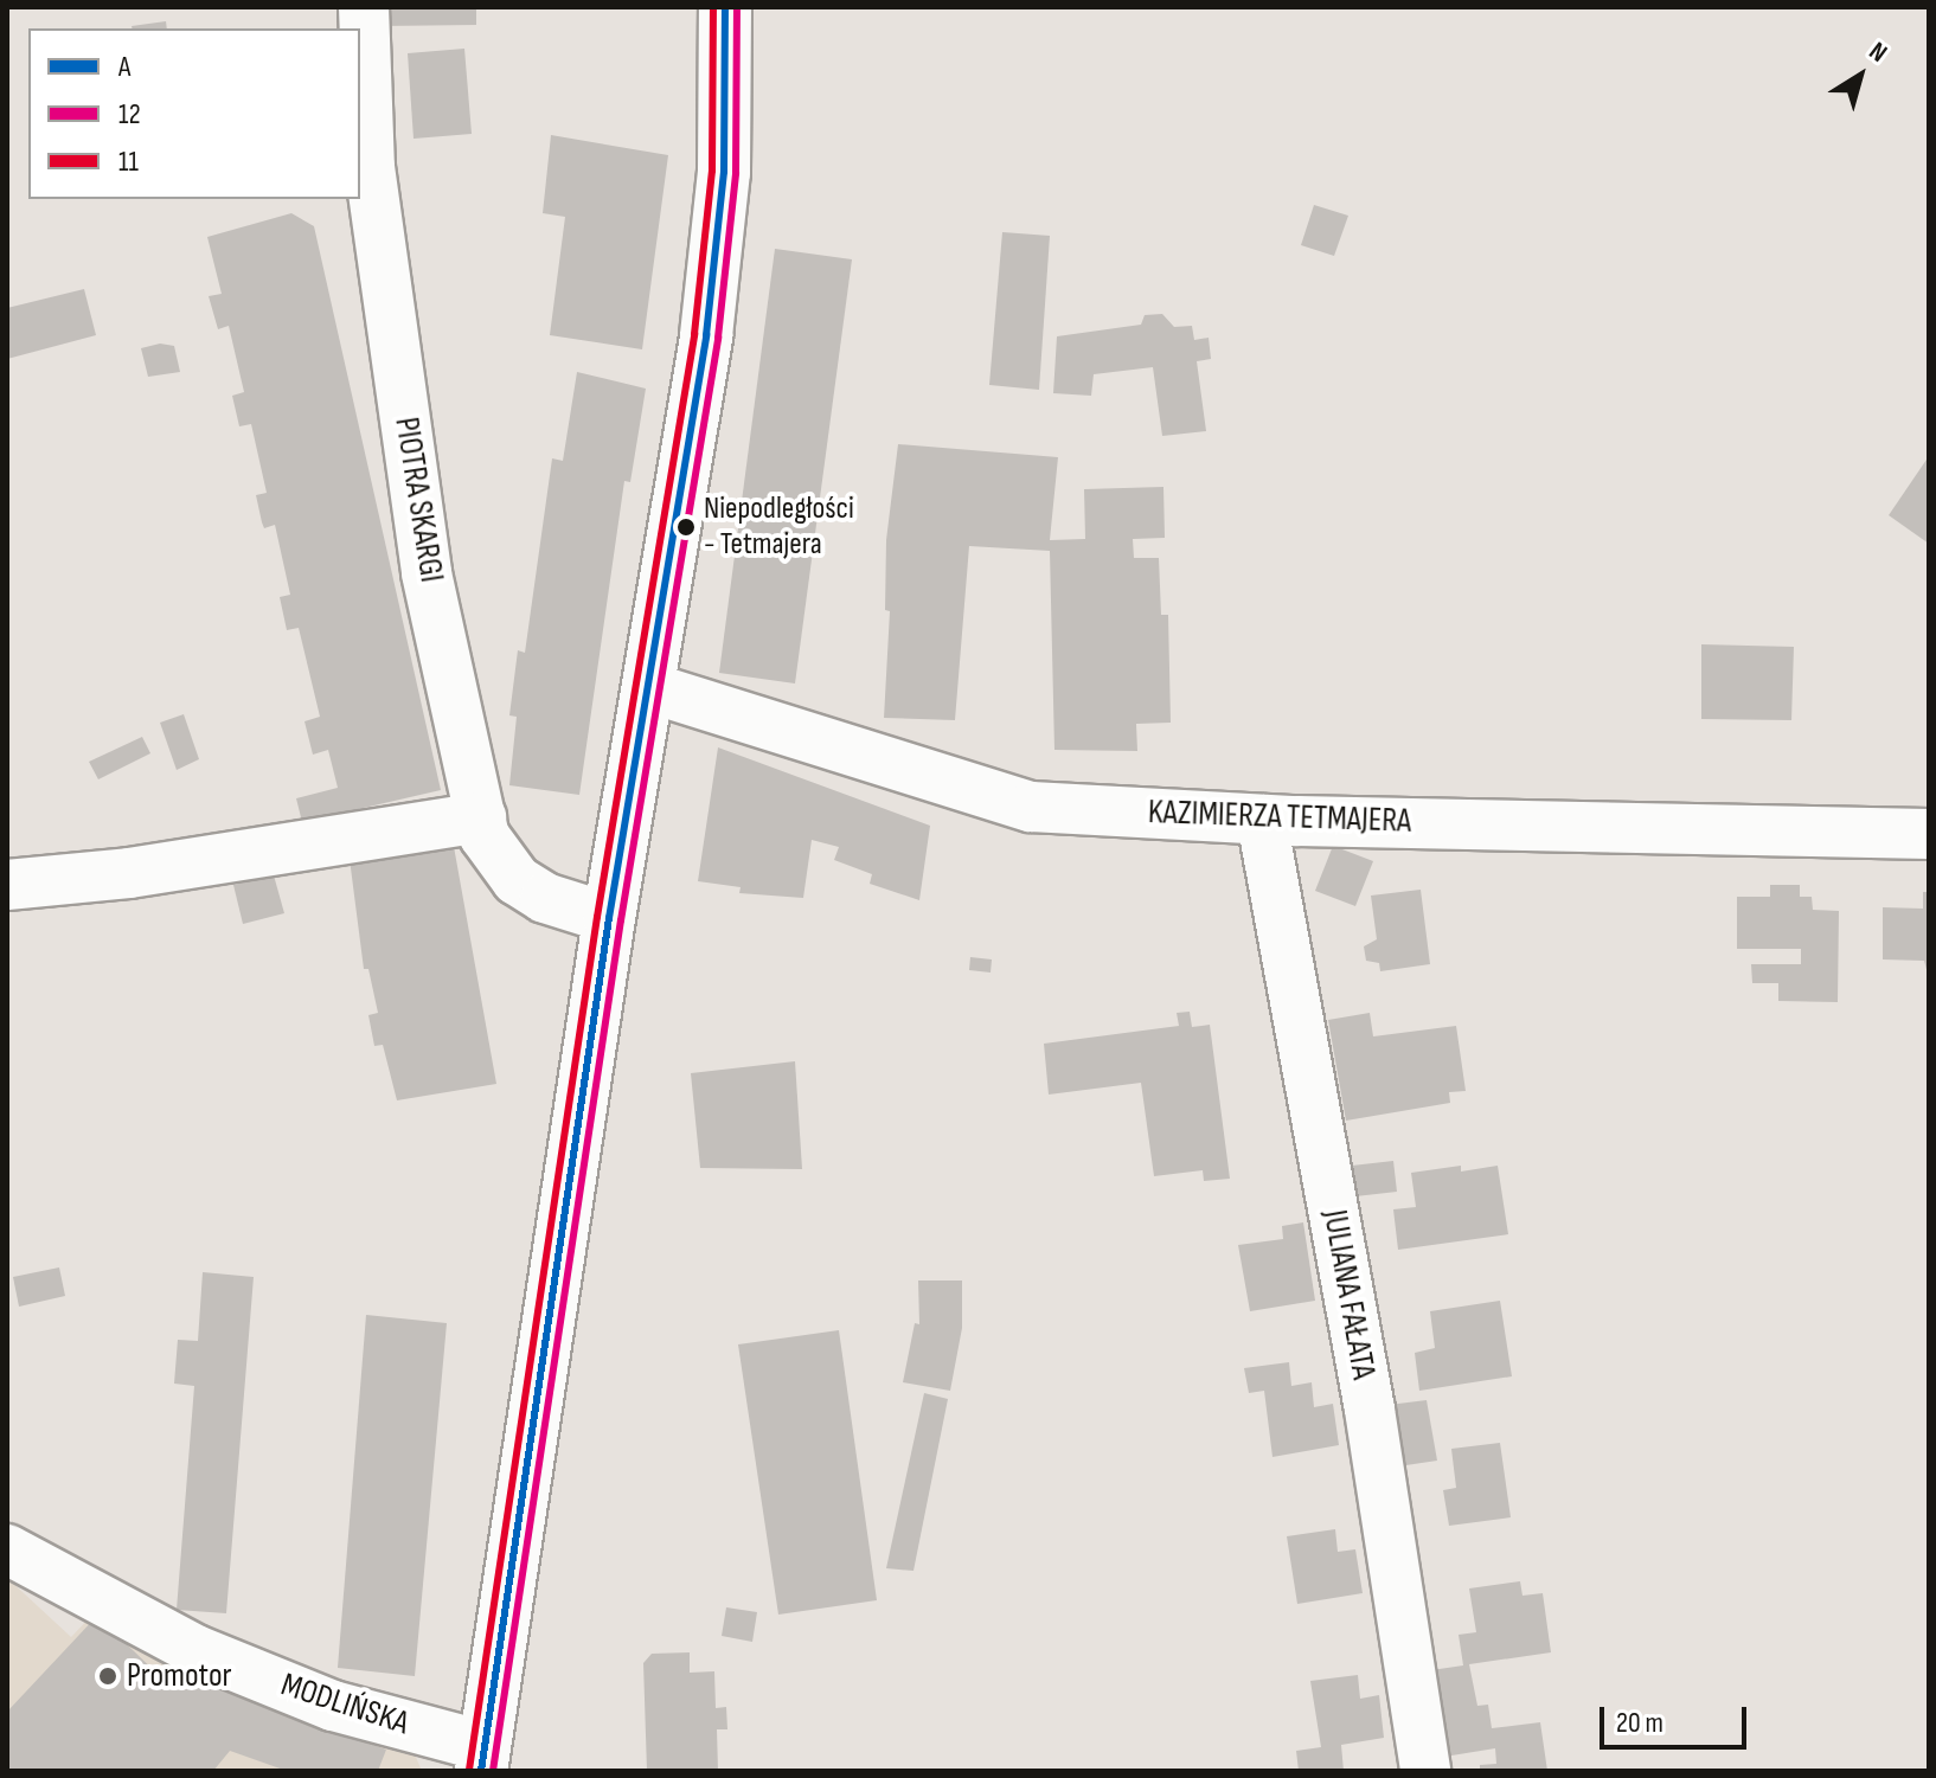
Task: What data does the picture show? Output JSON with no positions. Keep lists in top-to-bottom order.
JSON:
{
  "streets": {
    "street": [
      "PIOTRA SKARGI",
      "KAZIMIERZA TETMAJERA",
      "JULIANA FAŁATA",
      "MODLIŃSKA"
    ]
  },
  "crossings": [
    ["KAZIMIERZA TETMAJERA", "JULIANA FAŁATA"]
  ],
  "places": ["Niepodległości - Tetmajera", "Promotor"],
  "lines": ["transit line A", "transit line 12", "transit line 11"],
  "legend": ["A", "12", "11"],
  "scale_bar": "20 m",
  "north": "top right"
}
